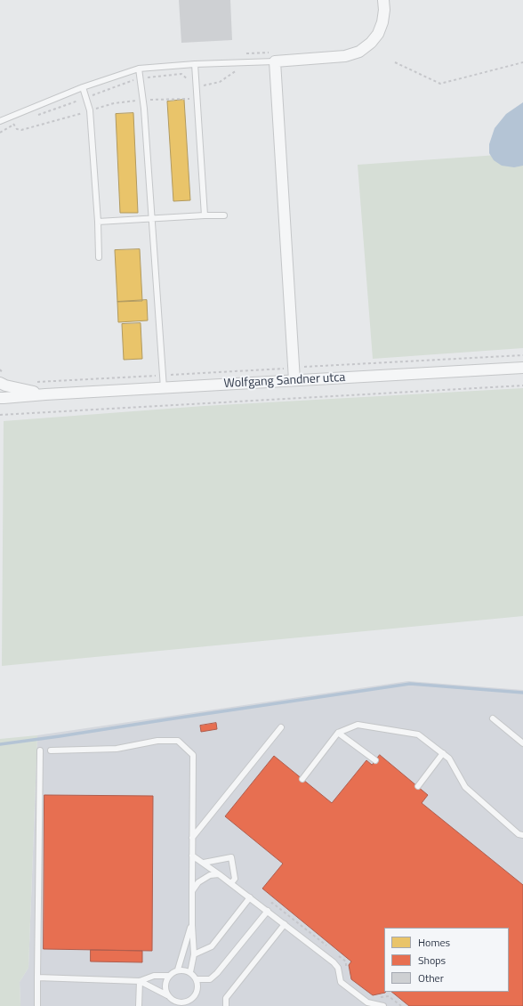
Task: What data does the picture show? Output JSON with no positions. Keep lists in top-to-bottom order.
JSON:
{
  "streets": {
    "street": ["Wolfgang Sandner utca"]
  },
  "legend": ["Homes", "Shops", "Other"]
}
